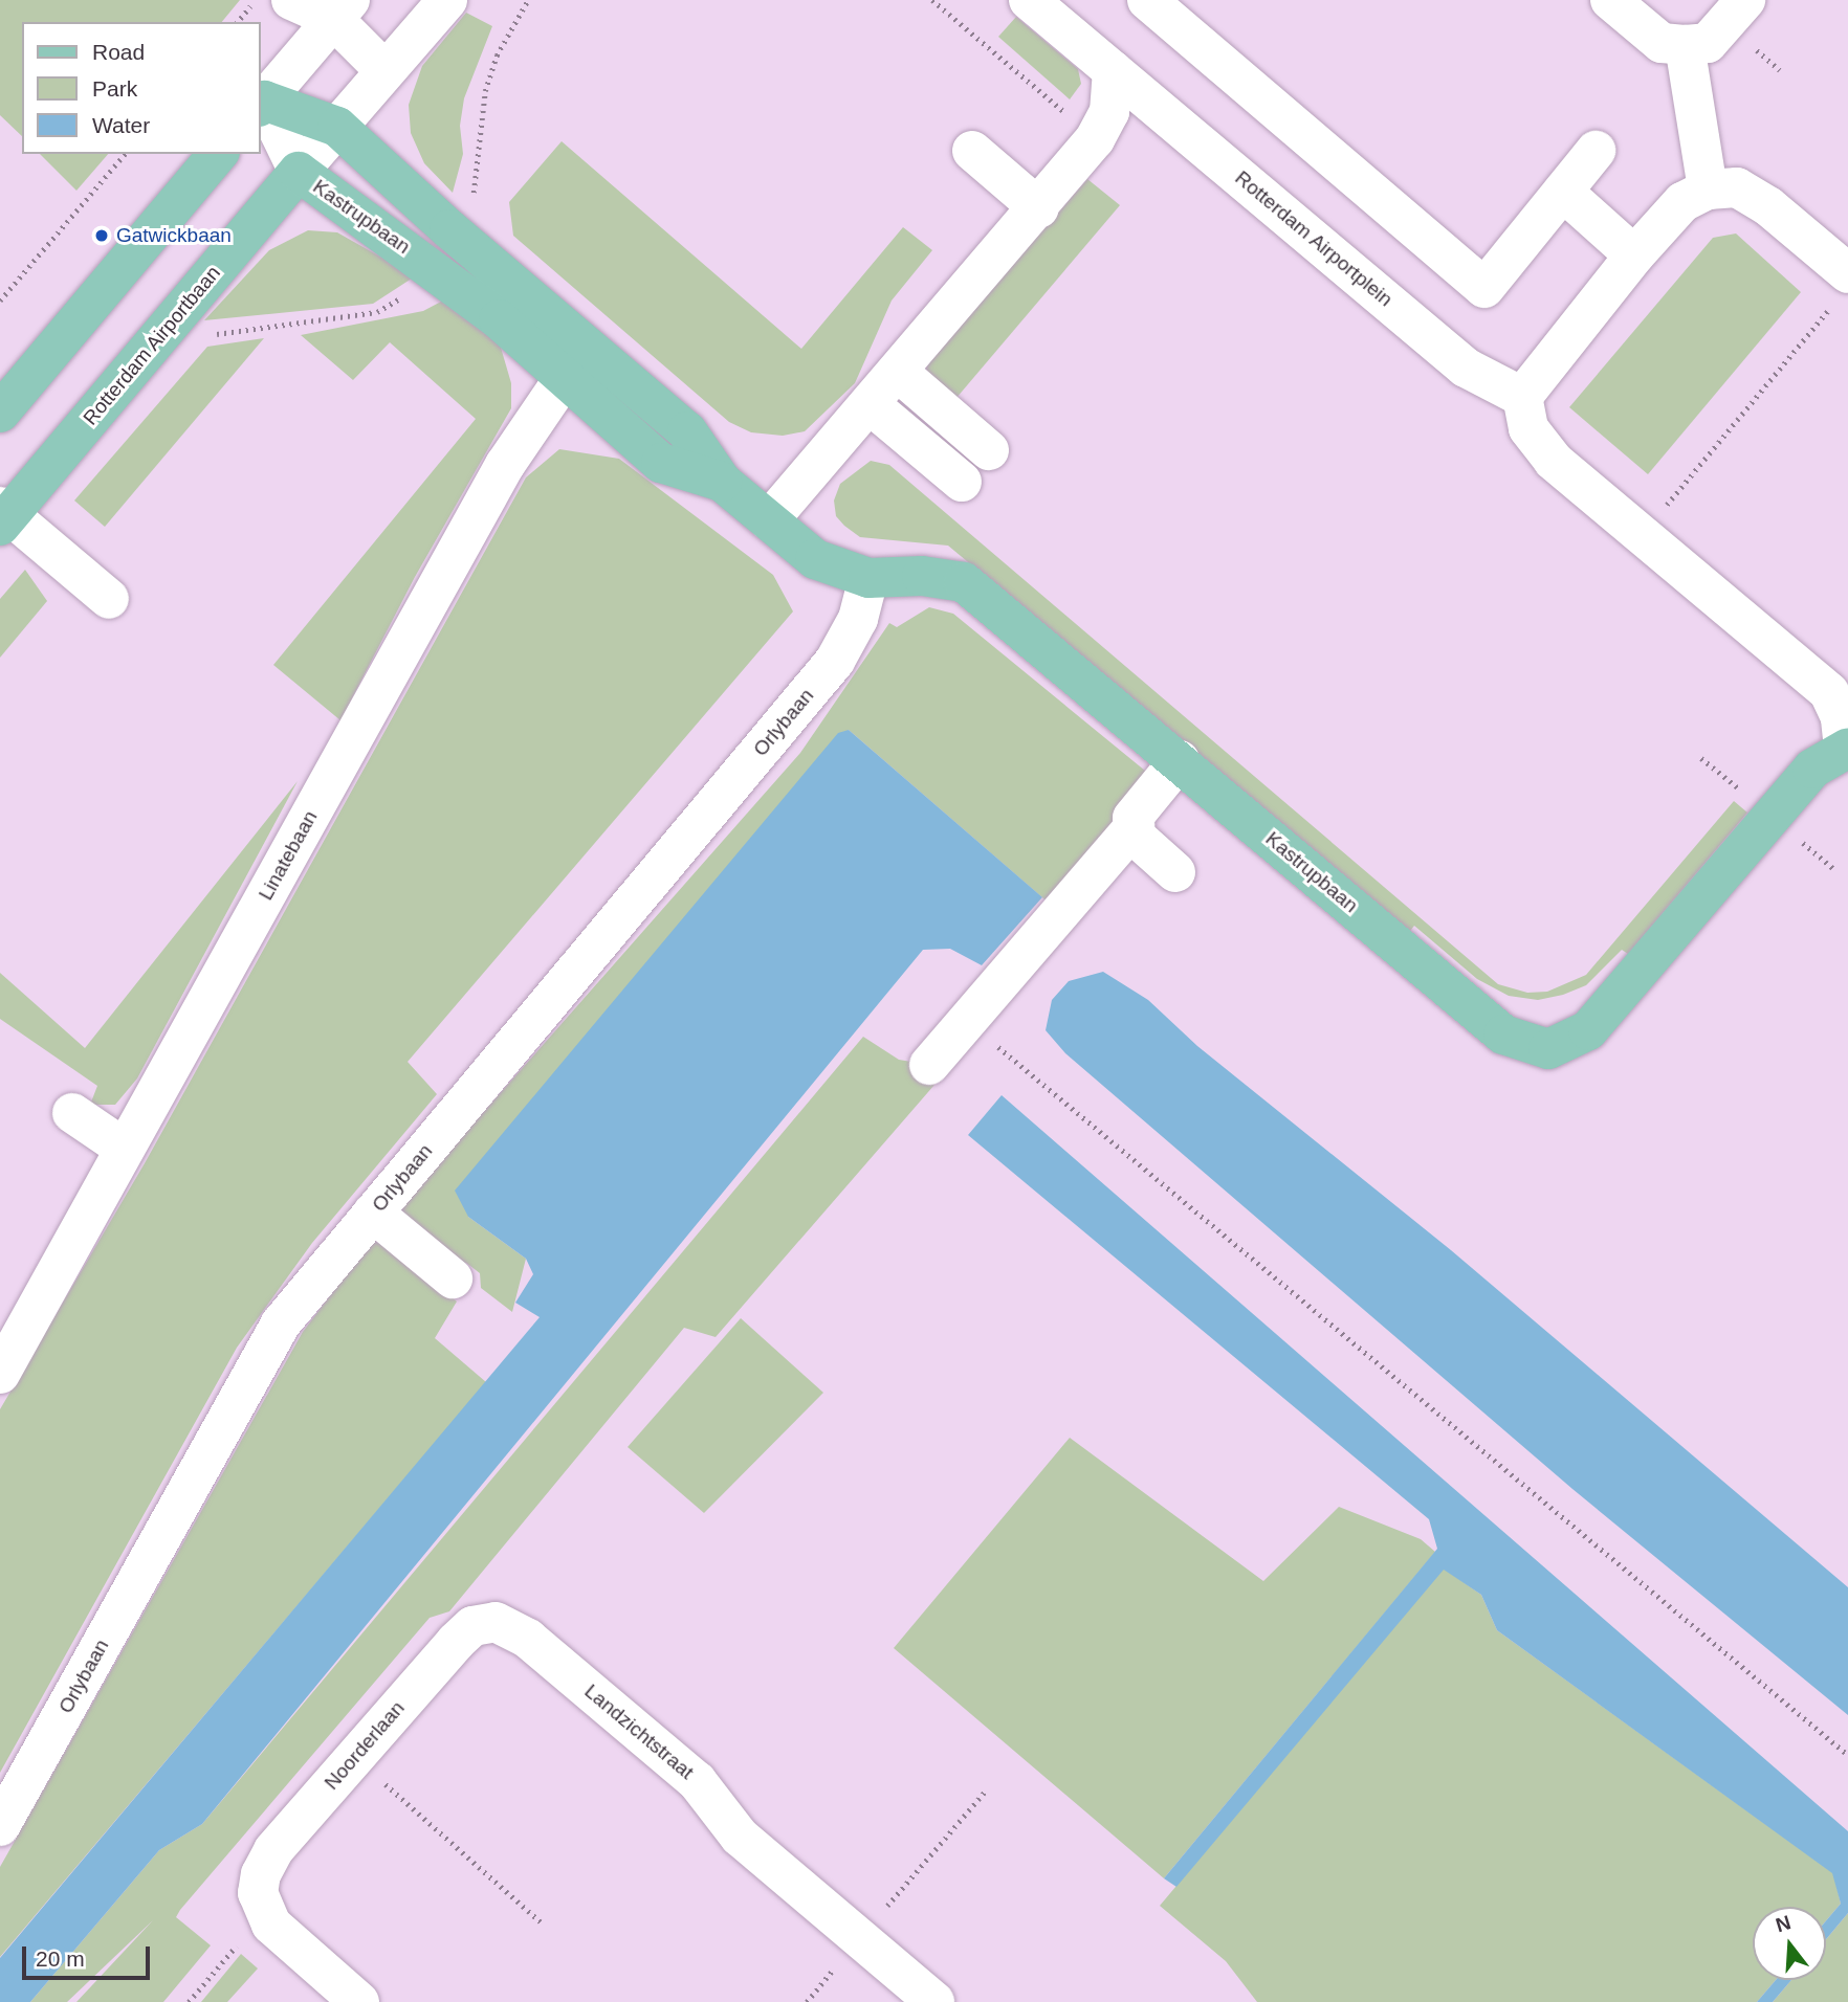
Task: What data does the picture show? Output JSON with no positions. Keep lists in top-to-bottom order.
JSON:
{
  "streets": {
    "main road": ["Kastrupbaan", "Rotterdam Airportbaan"],
    "street": [
      "Rotterdam Airportplein",
      "Orlybaan",
      "Linatebaan",
      "Landzichtstraat",
      "Noorderlaan"
    ]
  },
  "crossings": [
    ["Kastrupbaan", "Rotterdam Airportbaan"],
    ["Kastrupbaan", "Orlybaan"],
    ["Kastrupbaan", "Linatebaan"],
    ["Landzichtstraat", "Noorderlaan"]
  ],
  "places": ["Gatwickbaan"],
  "legend": ["Road", "Park", "Water"],
  "scale_bar": "20 m",
  "north": "top"
}
